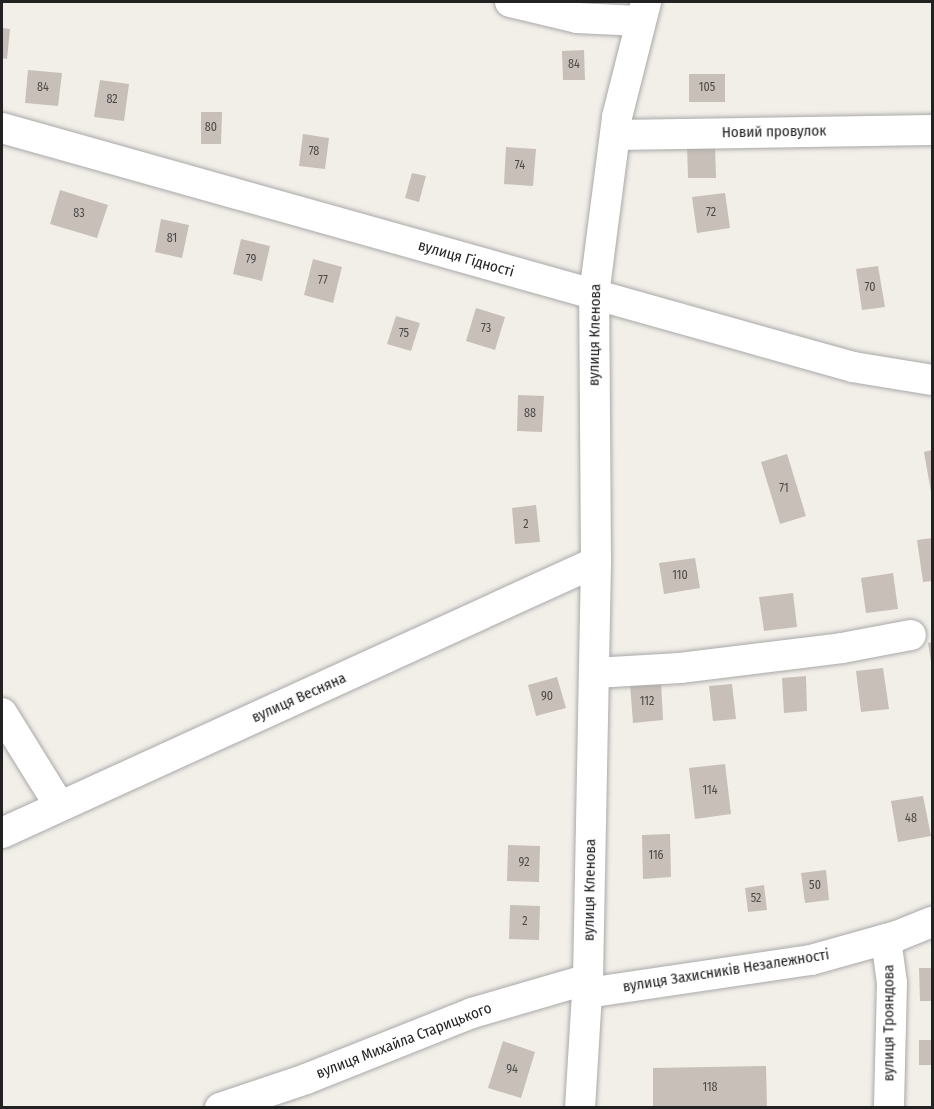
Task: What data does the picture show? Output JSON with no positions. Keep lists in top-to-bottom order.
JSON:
{
  "streets": {
    "street": [
      "Новий провулок",
      "вулиця Гідності",
      "вулиця Кленова",
      "вулиця Весняна",
      "вулиця Захисників Незалежності",
      "вулиця Трояндова",
      "вулиця Михайла Старицького"
    ]
  },
  "crossings": [
    ["Новий провулок", "вулиця Кленова"],
    ["вулиця Гідності", "вулиця Кленова"],
    ["вулиця Кленова", "вулиця Весняна"],
    ["вулиця Кленова", "вулиця Захисників Незалежності"],
    ["вулиця Кленова", "вулиця Михайла Старицького"],
    ["вулиця Захисників Незалежності", "вулиця Трояндова"],
    ["вулиця Захисників Незалежності", "вулиця Михайла Старицького"]
  ],
  "house_numbers": [
    "84",
    "84",
    "105",
    "82",
    "80",
    "78",
    "74",
    "72",
    "83",
    "81",
    "79",
    "77",
    "70",
    "73",
    "75",
    "88",
    "71",
    "2",
    "110",
    "90",
    "112",
    "114",
    "48",
    "116",
    "92",
    "50",
    "52",
    "2",
    "94",
    "118"
  ]
}
